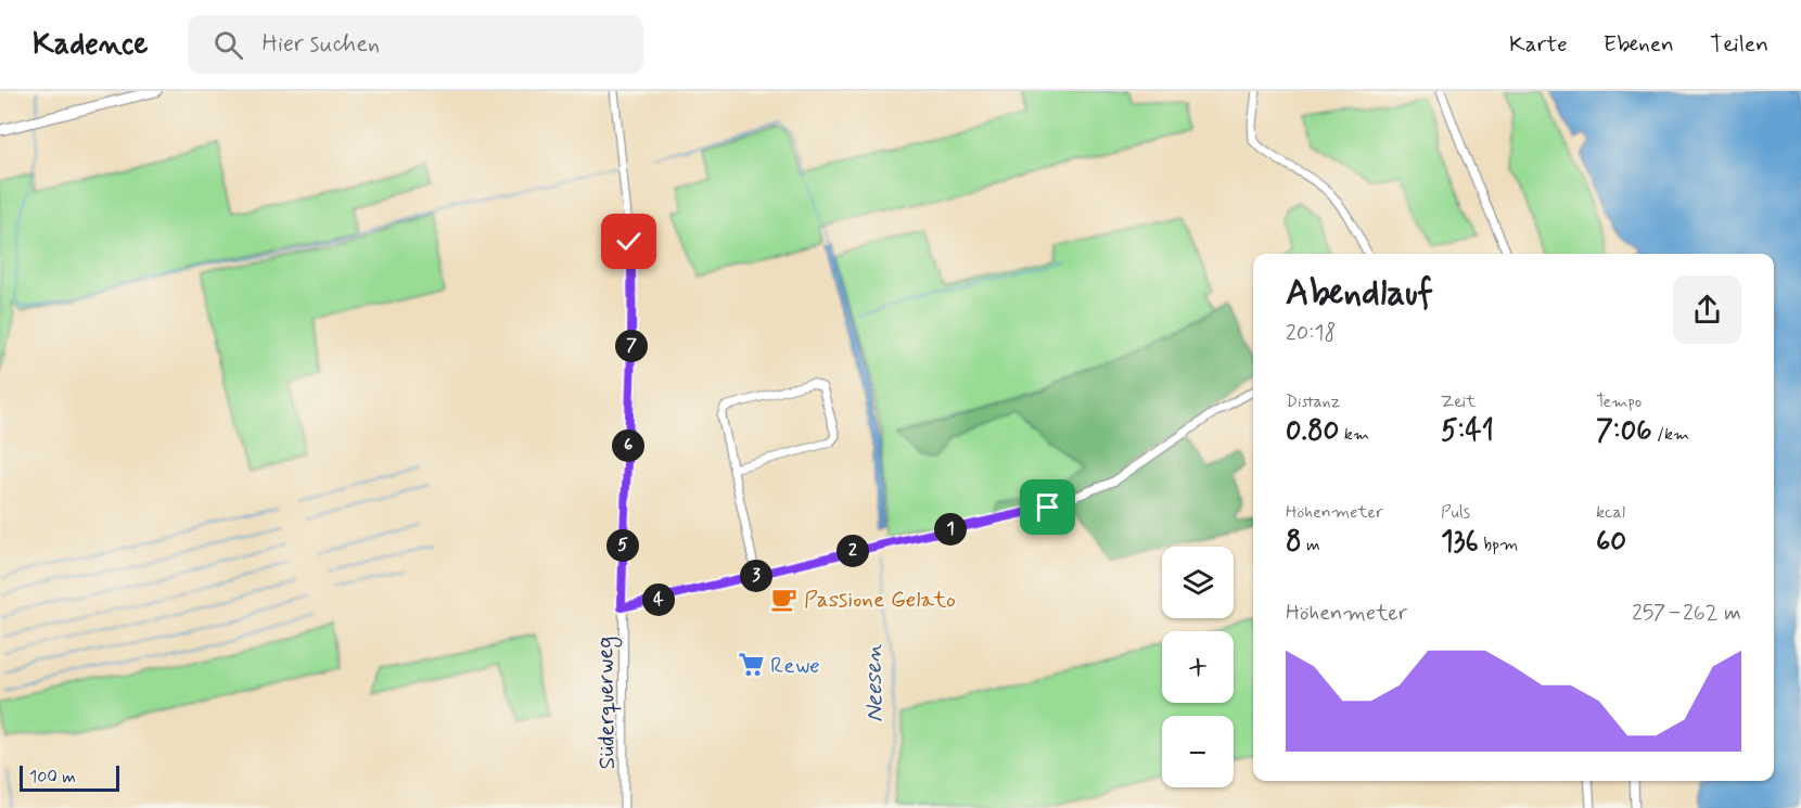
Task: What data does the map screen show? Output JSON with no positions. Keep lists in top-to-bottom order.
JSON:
{
  "streets": {
    "street": ["Süderquerweg"]
  },
  "water": ["Neesen"],
  "places": {
    "cafe": ["Passione Gelato"],
    "supermarket": ["Rewe"]
  },
  "scale_bar": "100 m",
  "page": {
    "header": "Kadence",
    "search": "Hier suchen",
    "nav": ["Karte", "Ebenen", "Teilen"],
    "heading": ["Abendlauf", "20:18"],
    "pins": [
      "7",
      "6",
      "1",
      "5",
      "2",
      "3",
      "4"
    ],
    "stats": [
      ["Distanz", "0.80 km"],
      ["Zeit", "5:41"],
      ["Tempo", "7:06 /km"],
      ["Höhenmeter", "8 m"],
      ["Puls", "136 bpm"],
      ["kcal", "60"]
    ],
    "map_buttons": ["+", "−"],
    "chart": ["Höhenmeter", "257–262 m"],
    "scale": "100 m"
  }
}
